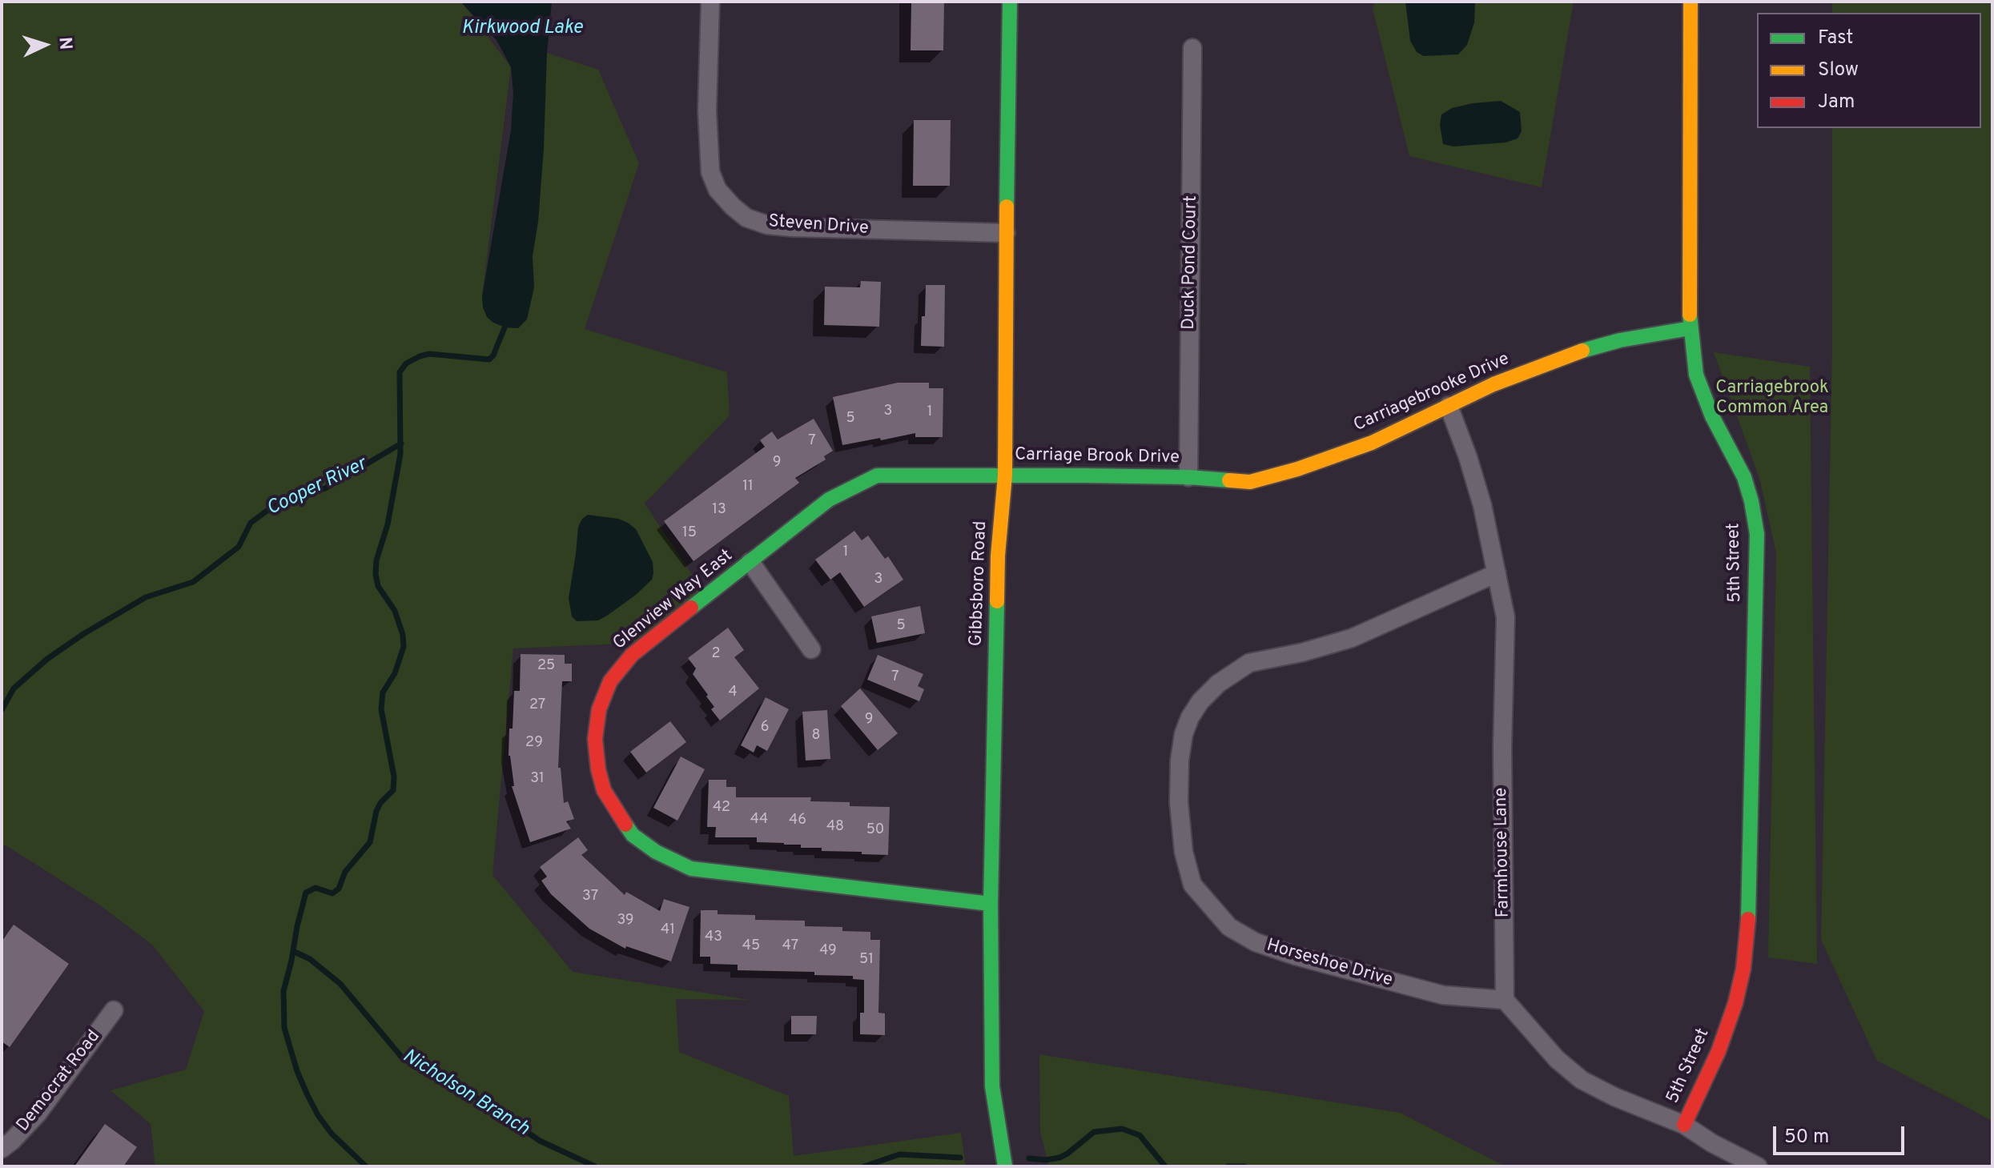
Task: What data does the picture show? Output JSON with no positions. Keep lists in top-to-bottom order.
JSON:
{
  "streets": {
    "street": [
      "Steven Drive",
      "Duck Pond Court",
      "Carriagebrooke Drive",
      "Carriage Brook Drive",
      "5th Street",
      "Gibbsboro Road",
      "Glenview Way East",
      "Farmhouse Lane",
      "Horseshoe Drive",
      "Democrat Road"
    ]
  },
  "crossings": [
    ["Steven Drive", "Gibbsboro Road"],
    ["Duck Pond Court", "Carriagebrooke Drive"],
    ["Duck Pond Court", "Carriage Brook Drive"],
    ["Carriagebrooke Drive", "Carriage Brook Drive"],
    ["Carriagebrooke Drive", "5th Street"],
    ["Carriagebrooke Drive", "Farmhouse Lane"],
    ["Carriage Brook Drive", "Gibbsboro Road"],
    ["Carriage Brook Drive", "Glenview Way East"],
    ["Gibbsboro Road", "Glenview Way East"],
    ["Farmhouse Lane", "Horseshoe Drive"]
  ],
  "water": ["Kirkwood Lake", "Cooper River", "Nicholson Branch"],
  "parks": ["Carriagebrook Common Area"],
  "house_numbers": [
    "3",
    "1",
    "5",
    "7",
    "9",
    "11",
    "13",
    "15",
    "1",
    "3",
    "5",
    "2",
    "25",
    "7",
    "4",
    "27",
    "9",
    "6",
    "8",
    "29",
    "31",
    "42",
    "44",
    "46",
    "48",
    "50",
    "37",
    "39",
    "41",
    "43",
    "45",
    "47",
    "49",
    "51"
  ],
  "legend": ["Fast", "Slow", "Jam"],
  "scale_bar": "50 m",
  "north": "right"
}
